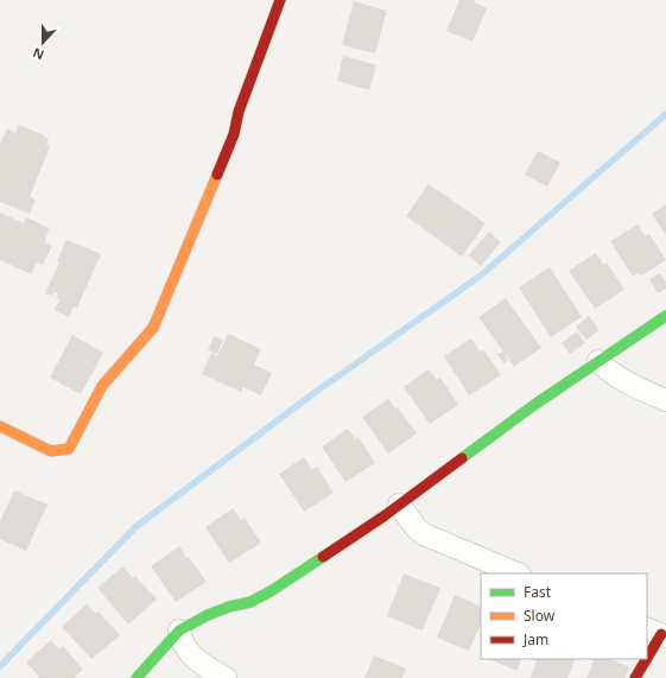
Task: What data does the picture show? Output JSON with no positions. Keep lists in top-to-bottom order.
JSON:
{
  "legend": ["Fast", "Slow", "Jam"],
  "north": "bottom"
}
